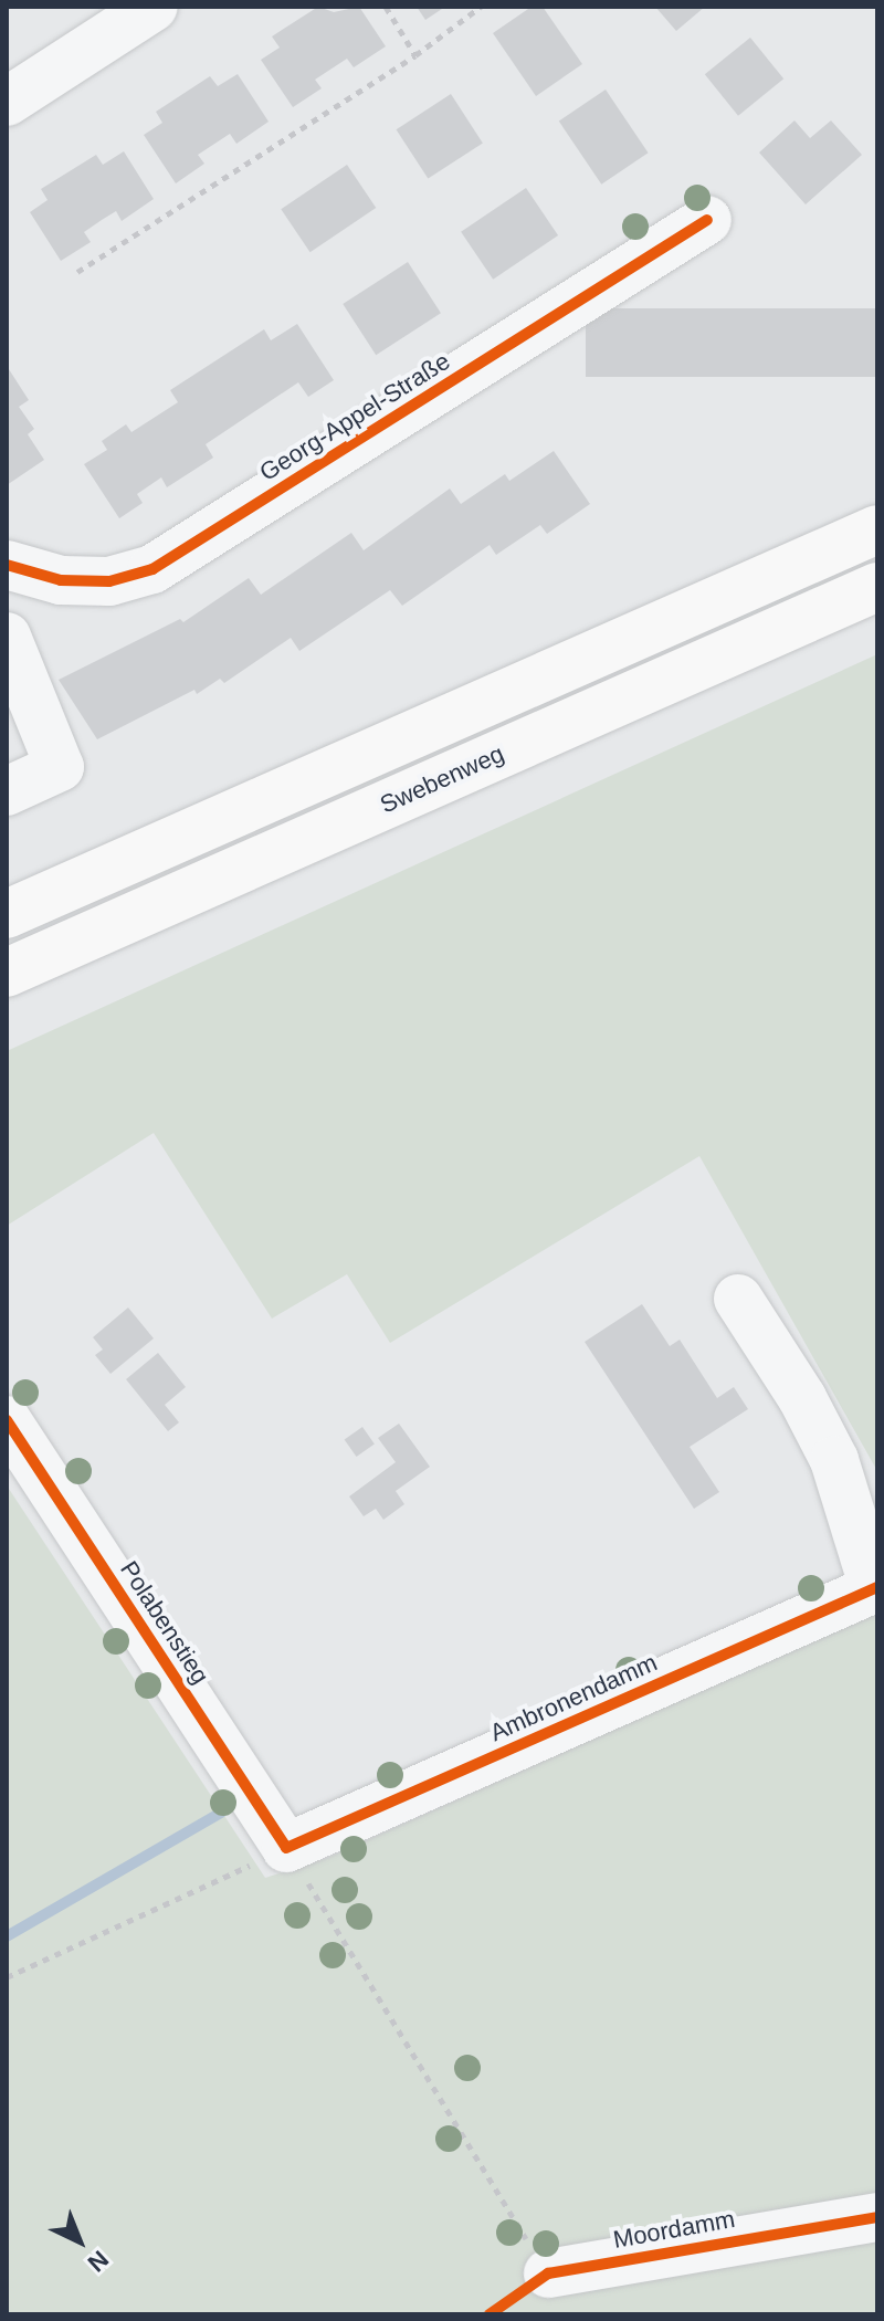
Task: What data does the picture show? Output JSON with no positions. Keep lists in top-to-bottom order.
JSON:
{
  "streets": {
    "main road": ["Swebenweg"],
    "street": [
      "Georg-Appel-Straße",
      "Polabenstieg",
      "Ambronendamm",
      "Moordamm"
    ]
  },
  "crossings": [
    ["Polabenstieg", "Ambronendamm"]
  ],
  "north": "bottom right"
}
